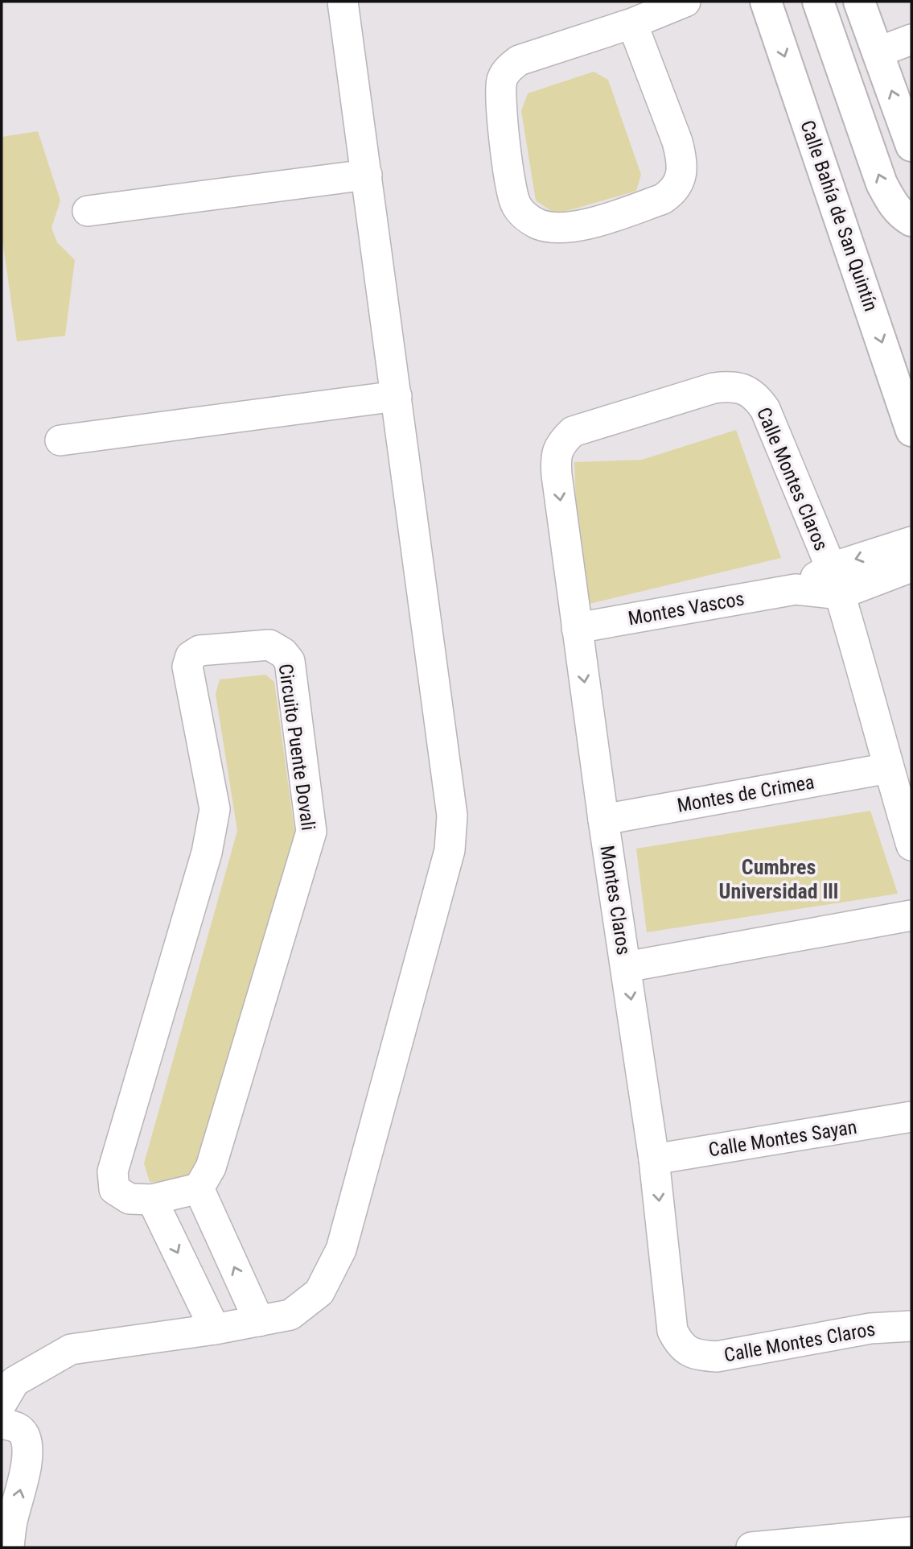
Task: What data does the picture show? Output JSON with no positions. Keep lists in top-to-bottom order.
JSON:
{
  "streets": {
    "street": [
      "Calle Bahía de San Quintín",
      "Calle Montes Claros",
      "Montes Vascos",
      "Circuito Puente Dovali",
      "Montes de Crimea",
      "Montes Claros",
      "Calle Montes Sayan"
    ]
  },
  "crossings": [
    ["Calle Montes Claros", "Montes Vascos"],
    ["Calle Montes Claros", "Montes de Crimea"],
    ["Calle Montes Claros", "Montes Claros"],
    ["Montes Vascos", "Montes Claros"],
    ["Montes de Crimea", "Montes Claros"],
    ["Montes Claros", "Calle Montes Sayan"]
  ],
  "districts": ["Cumbres Universidad lll"]
}
